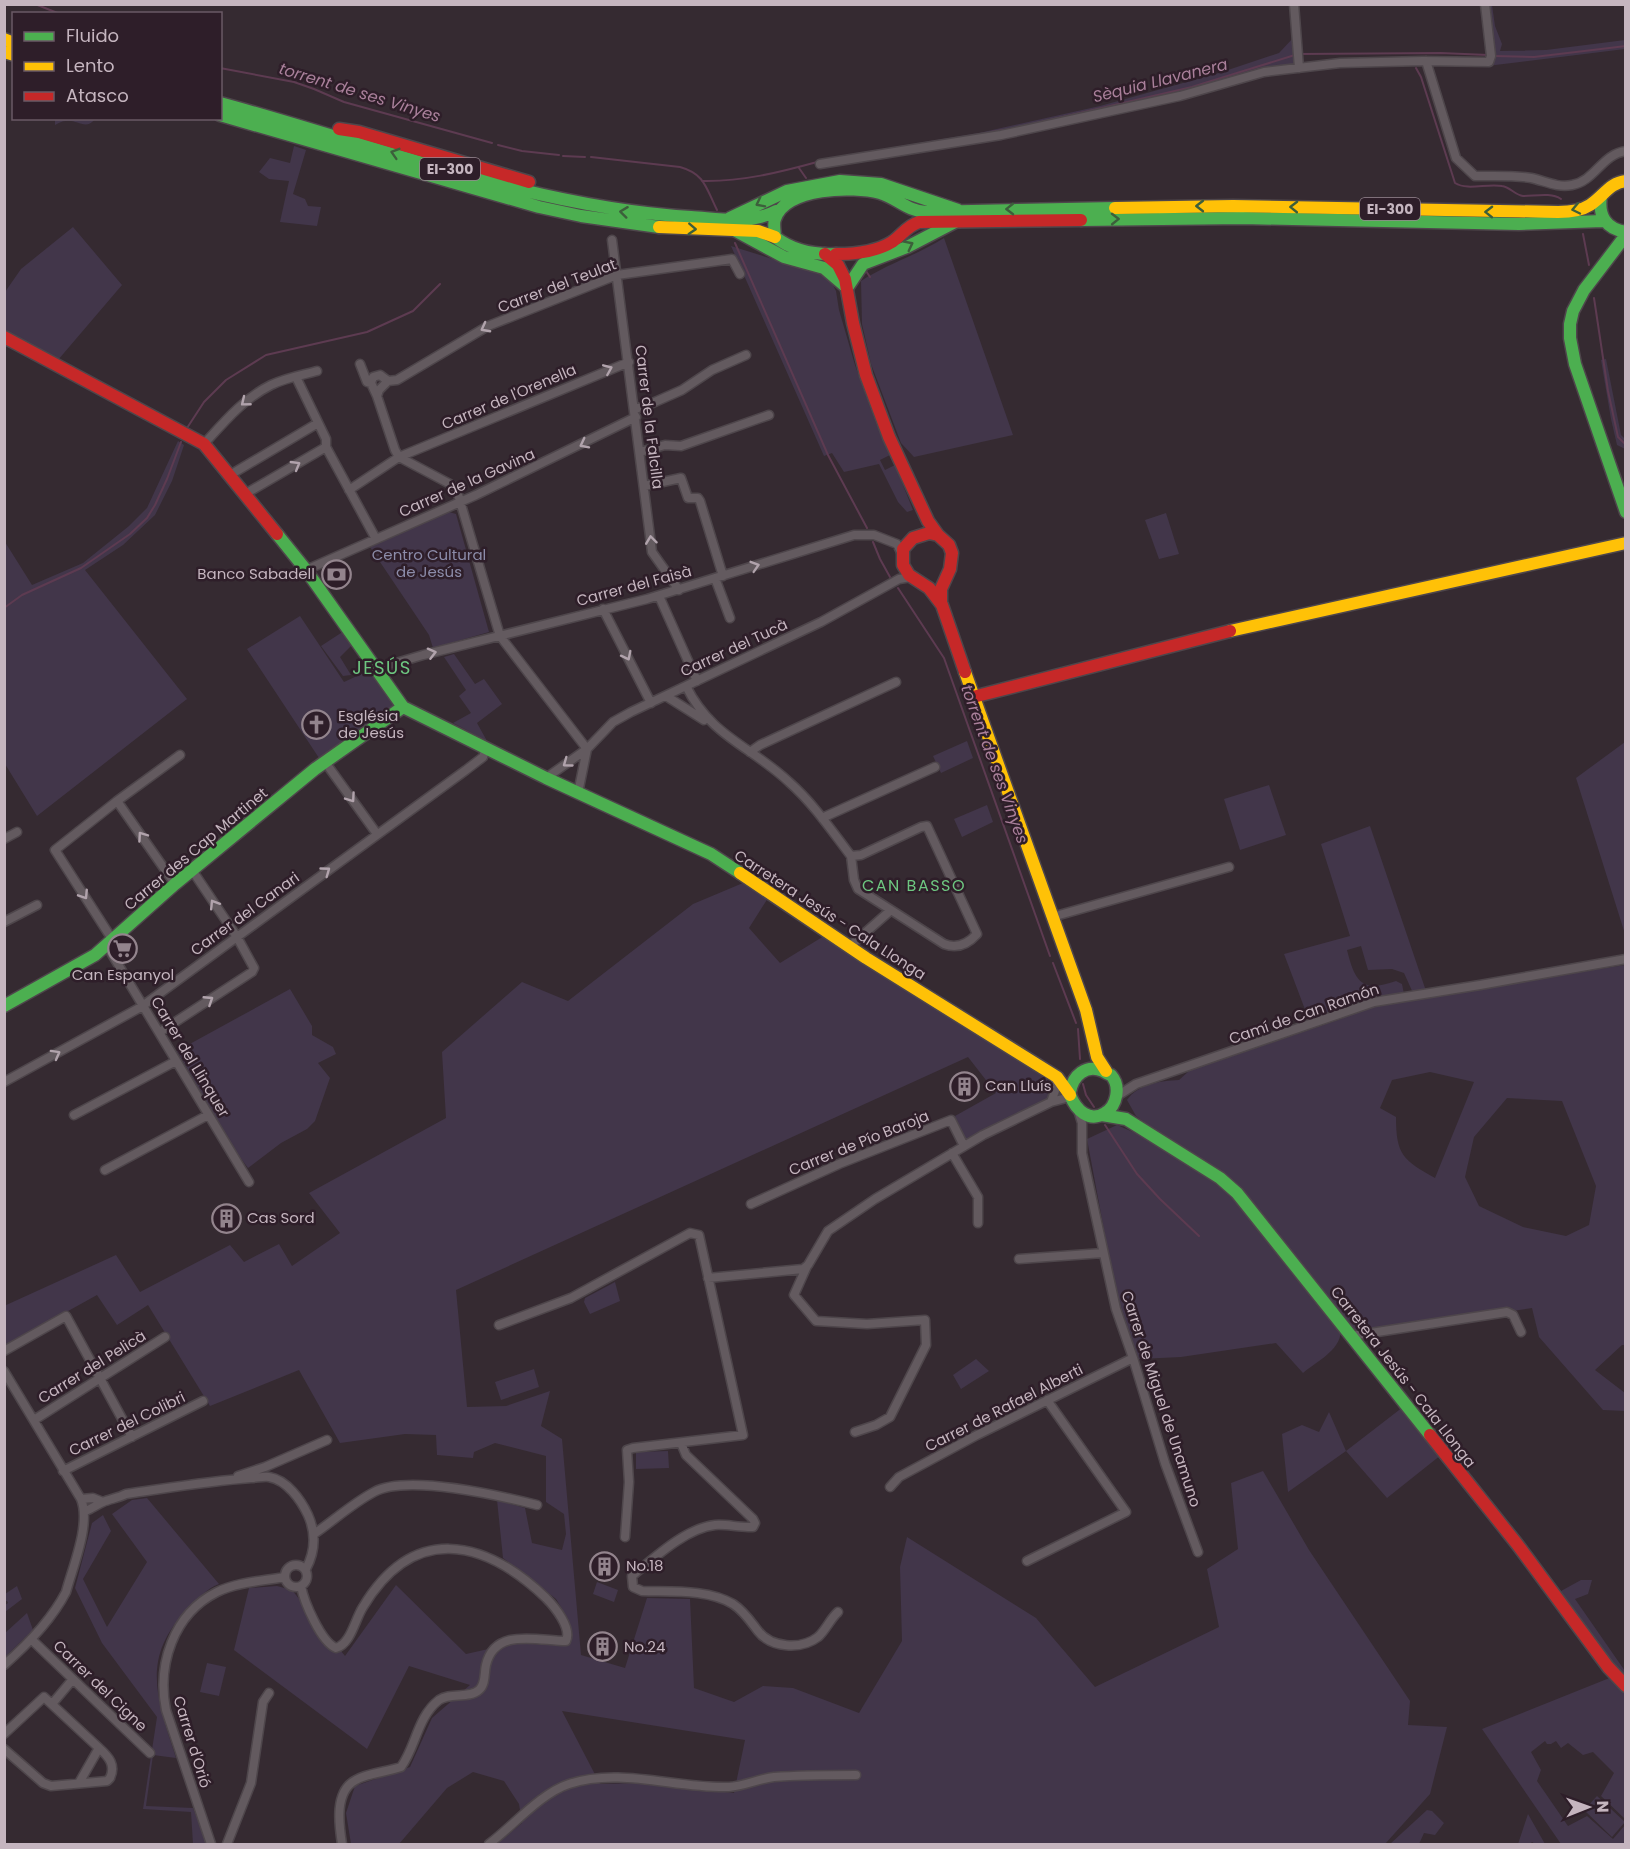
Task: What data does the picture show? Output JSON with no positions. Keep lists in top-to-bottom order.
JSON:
{
  "streets": {
    "main road": ["EI-300", "Carrer des Cap Martinet", "Carretera Jesús - Cala Llonga"],
    "street": [
      "Carrer del Teulat",
      "Carrer de l'Orenella",
      "Carrer de la Falcilla",
      "Carrer de la Gavina",
      "Carrer del Faisà",
      "Carrer del Tucà",
      "Carrer del Canari",
      "Camí de Can Ramón",
      "Carrer del Llinquer",
      "Carrer de Pío Baroja",
      "Carrer del Pelicà",
      "Carrer de Miguel de Unamuno",
      "Carrer de Rafael Alberti",
      "Carrer del Colibri",
      "Carrer del Cigne",
      "Carrer d'Orió"
    ]
  },
  "crossings": [
    ["Carrer del Teulat", "Carrer de la Falcilla"],
    ["Carrer de l'Orenella", "Carrer de la Falcilla"],
    ["Carrer de la Falcilla", "Carrer de la Gavina"],
    ["Carrer de la Falcilla", "Carrer del Faisà"],
    ["Carrer del Faisà", "Carrer del Tucà"],
    ["Carrer del Tucà", "Carretera Jesús - Cala Llonga"],
    ["Carrer des Cap Martinet", "Carretera Jesús - Cala Llonga"],
    ["Carrer des Cap Martinet", "Carrer del Llinquer"],
    ["Carrer del Canari", "Carretera Jesús - Cala Llonga"],
    ["Carrer del Canari", "Carrer del Llinquer"],
    ["Carretera Jesús - Cala Llonga", "Camí de Can Ramón"],
    ["Carretera Jesús - Cala Llonga", "Carrer de Miguel de Unamuno"],
    ["Camí de Can Ramón", "Carrer de Miguel de Unamuno"],
    ["Carrer de Miguel de Unamuno", "Carrer de Rafael Alberti"]
  ],
  "one_way": [
    "Carrer del Teulat",
    "Carrer de l'Orenella",
    "Carrer de la Gavina",
    "Carrer del Faisà"
  ],
  "districts": ["JESÚS", "CAN BASSO"],
  "water": ["Sèquia Llavanera", "torrent de ses Vinyes"],
  "parks": ["Centro Cultural de Jesús"],
  "places": {
    "bank": ["Banco Sabadell"],
    "church": ["Església de Jesús"],
    "supermarket": ["Can Espanyol"],
    "building": [
      "Can Lluís",
      "Cas Sord",
      "No.18",
      "No.24"
    ]
  },
  "legend": ["Fluido", "Lento", "Atasco"],
  "north": "right"
}
